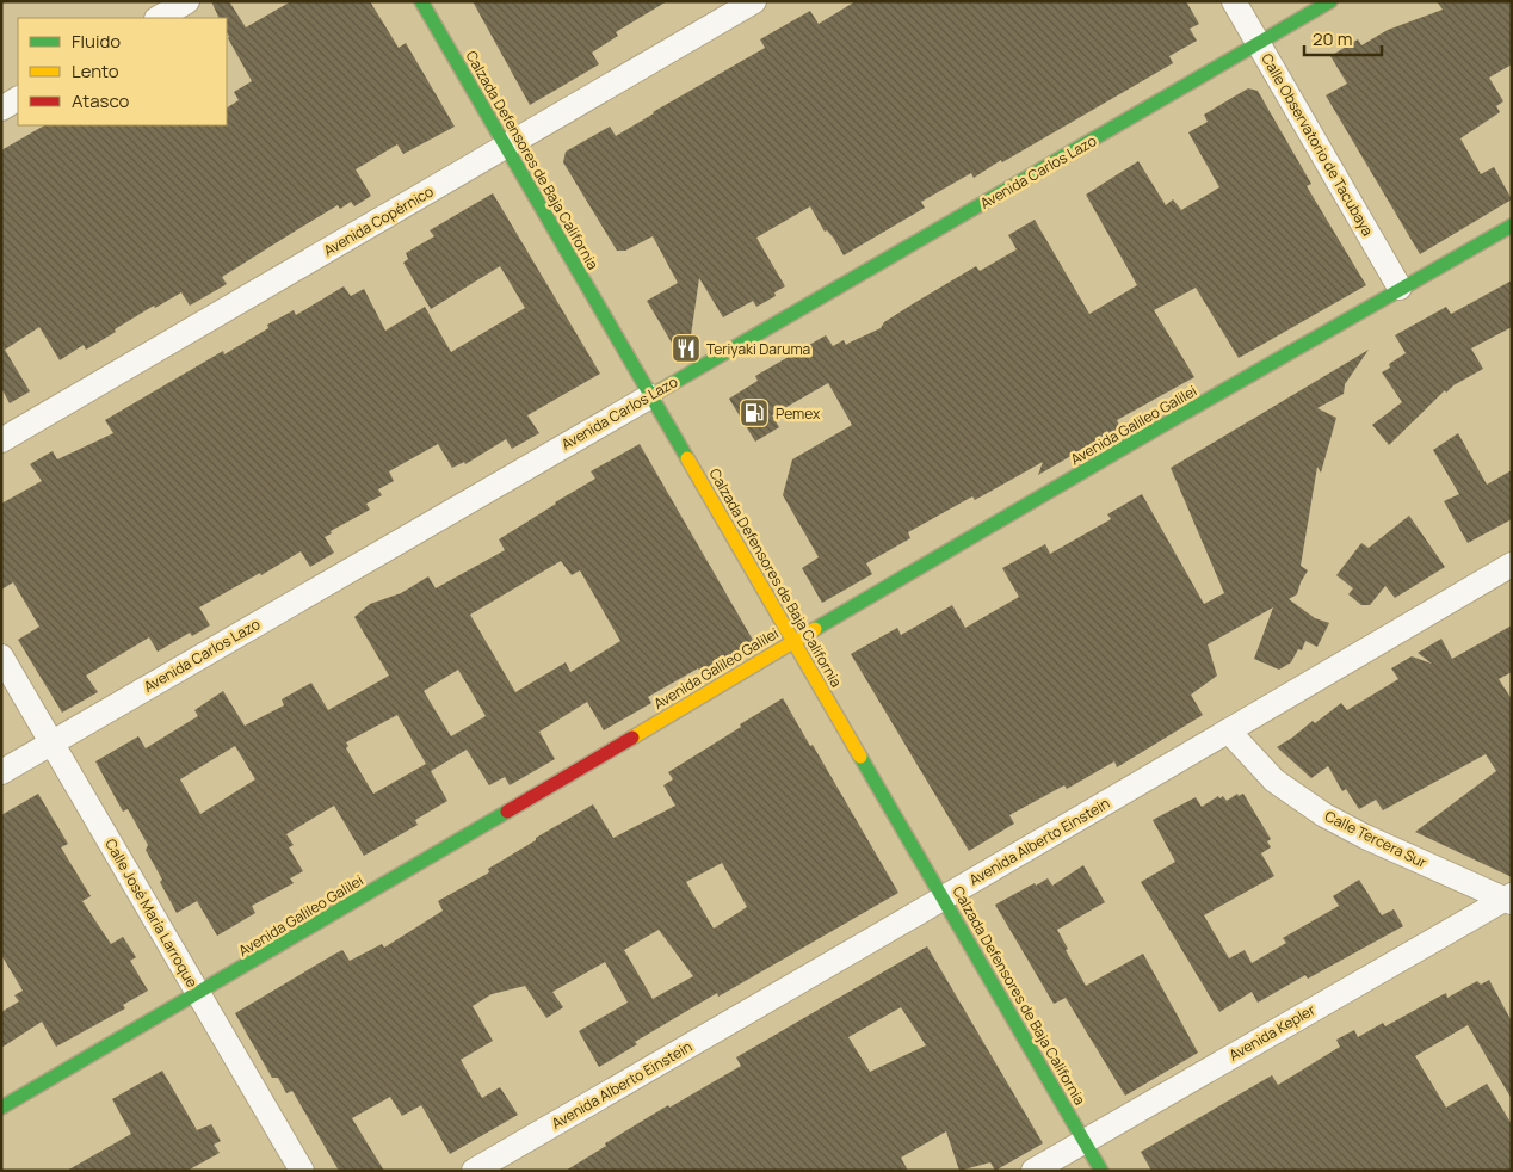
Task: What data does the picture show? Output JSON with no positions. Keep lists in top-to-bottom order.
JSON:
{
  "streets": {
    "main road": ["Calzada Defensores de Baja California", "Avenida Carlos Lazo", "Avenida Galileo Galilei"],
    "street": [
      "Calle Observatorio de Tacubaya",
      "Avenida Copérnico",
      "Calle Tercera Sur",
      "Avenida Alberto Einstein",
      "Calle José María Larroque",
      "Avenida Kepler"
    ]
  },
  "crossings": [
    ["Calle Observatorio de Tacubaya", "Avenida Carlos Lazo"],
    ["Calle Observatorio de Tacubaya", "Avenida Galileo Galilei"],
    ["Calzada Defensores de Baja California", "Avenida Carlos Lazo"],
    ["Calzada Defensores de Baja California", "Avenida Copérnico"],
    ["Calzada Defensores de Baja California", "Avenida Galileo Galilei"],
    ["Calzada Defensores de Baja California", "Avenida Alberto Einstein"],
    ["Calzada Defensores de Baja California", "Avenida Kepler"],
    ["Avenida Carlos Lazo", "Calle José María Larroque"],
    ["Avenida Galileo Galilei", "Calle José María Larroque"],
    ["Calle Tercera Sur", "Avenida Alberto Einstein"],
    ["Calle Tercera Sur", "Avenida Kepler"]
  ],
  "places": {
    "restaurant": ["Teriyaki Daruma"],
    "fuel station": ["Pemex"]
  },
  "legend": ["Fluido", "Lento", "Atasco"],
  "scale_bar": "20 m"
}
